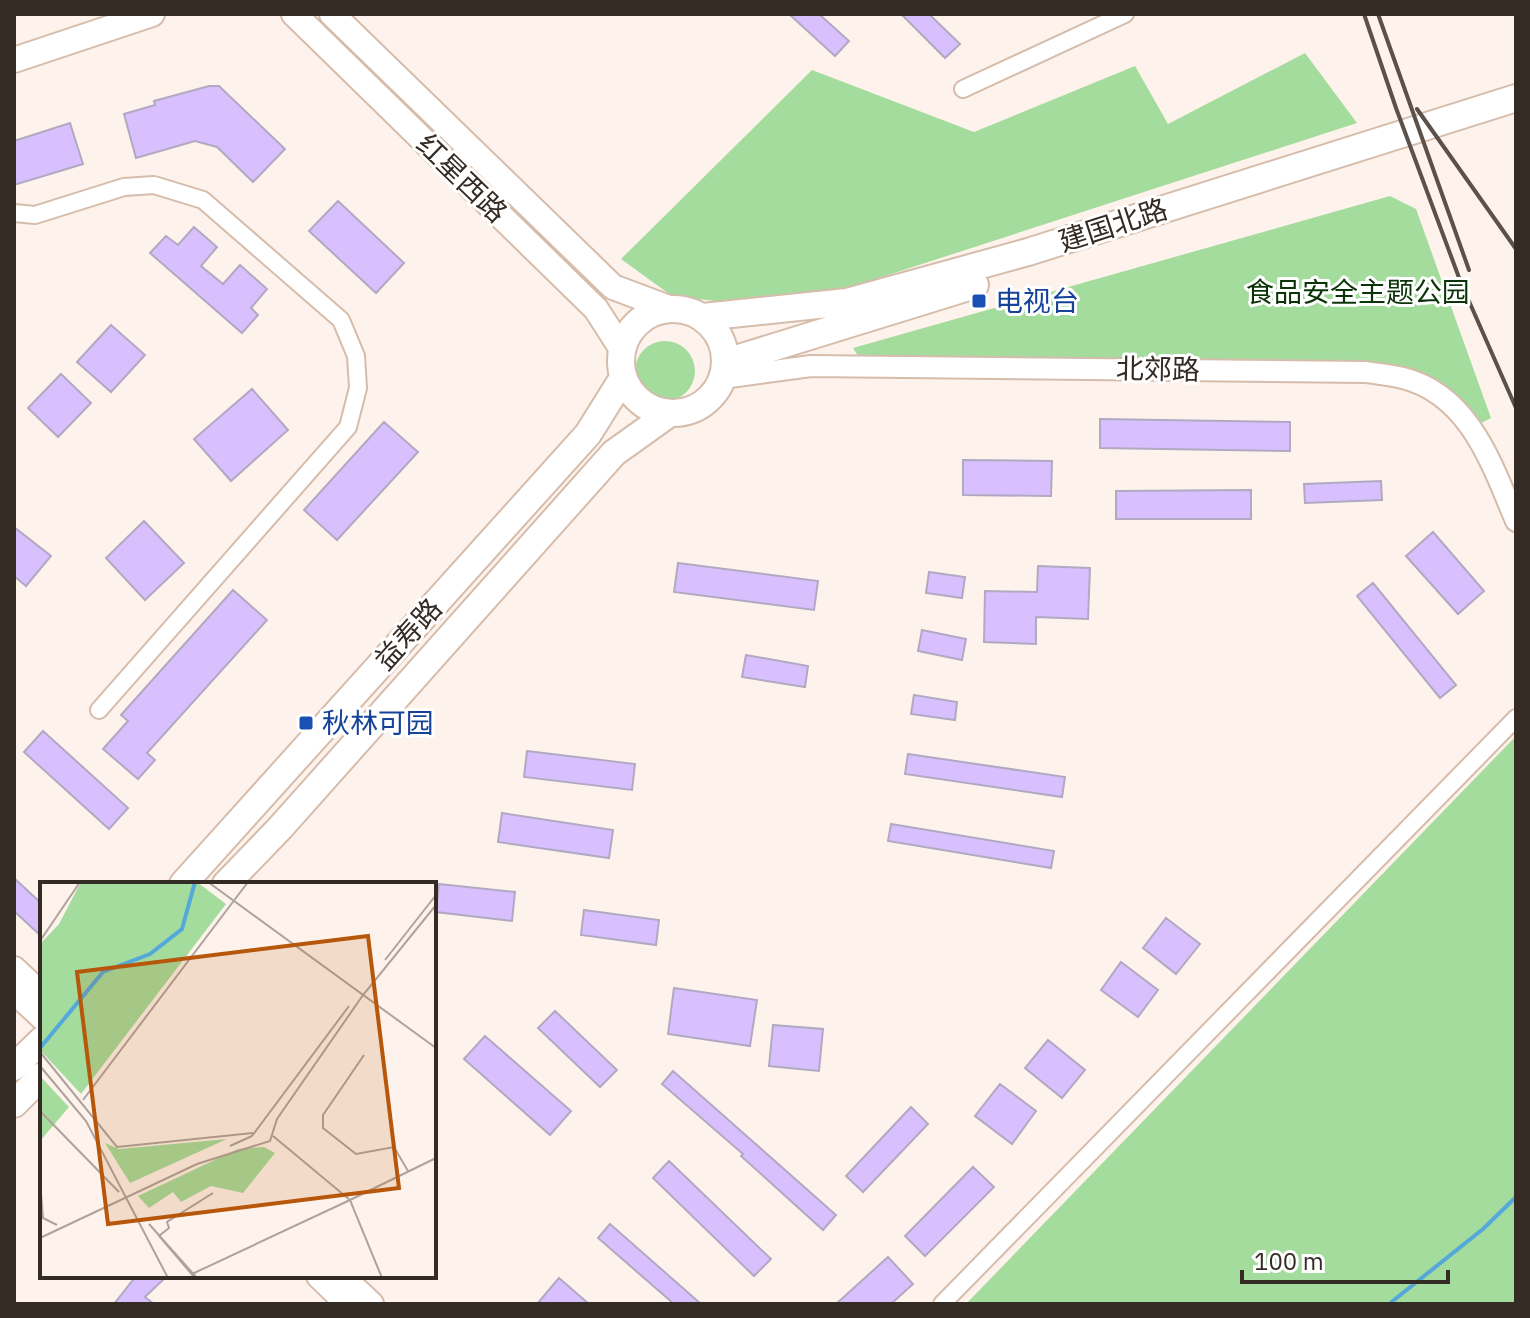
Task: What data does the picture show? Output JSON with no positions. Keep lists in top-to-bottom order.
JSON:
{
  "streets": {
    "main road": ["红星西路", "建国北路", "益寿路"],
    "street": ["北郊路"]
  },
  "crossings": [
    ["红星西路", "建国北路"],
    ["红星西路", "北郊路"],
    ["红星西路", "益寿路"],
    ["建国北路", "北郊路"],
    ["建国北路", "益寿路"],
    ["北郊路", "益寿路"]
  ],
  "parks": ["食品安全主题公园"],
  "places": {
    "transit": ["电视台", "秋林可园"]
  },
  "scale_bar": "100 m"
}
